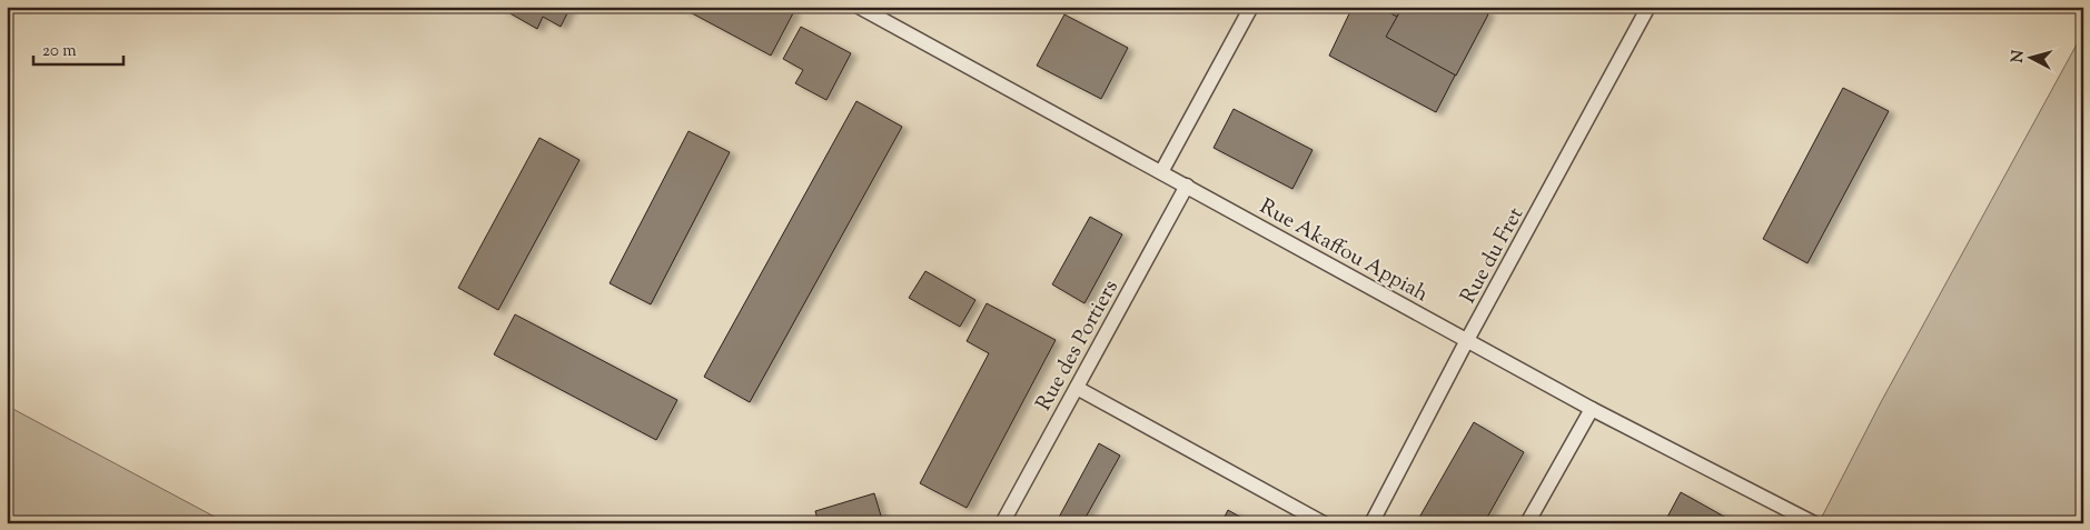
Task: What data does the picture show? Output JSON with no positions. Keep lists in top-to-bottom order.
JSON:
{
  "streets": {
    "lane": ["Rue Akaffou Appiah", "Rue du Fret", "Rue des Portiers"]
  },
  "crossings": [
    ["Rue Akaffou Appiah", "Rue du Fret"],
    ["Rue Akaffou Appiah", "Rue des Portiers"]
  ],
  "scale_bar": "20 m",
  "north": "left"
}
